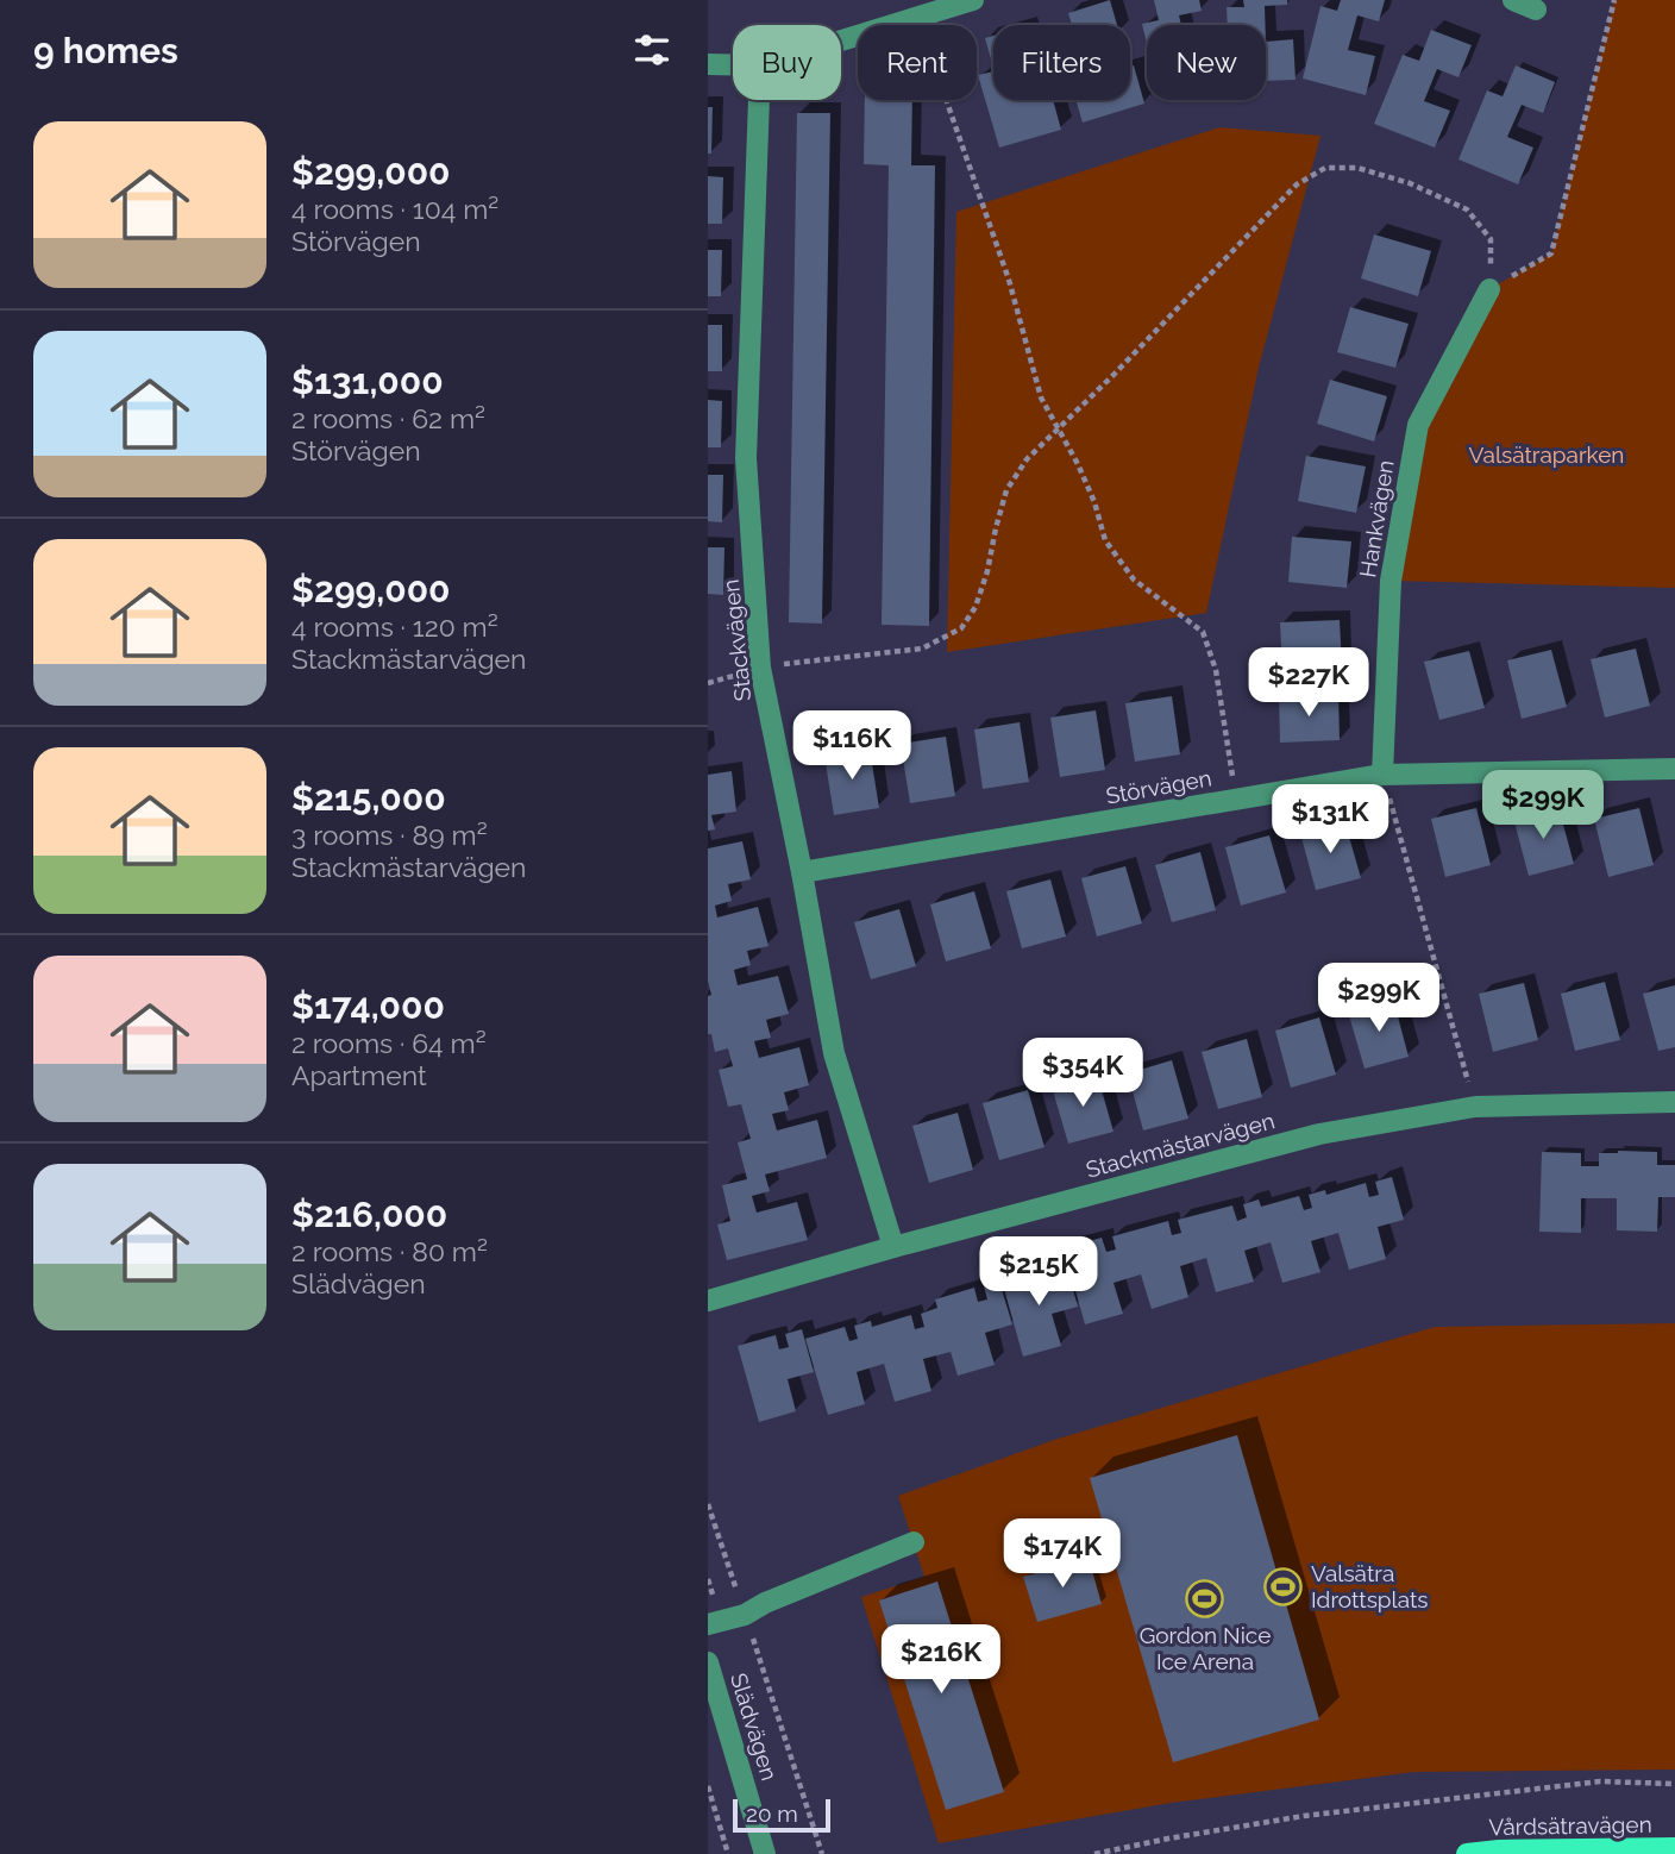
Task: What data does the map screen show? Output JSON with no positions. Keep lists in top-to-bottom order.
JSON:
{
  "streets": {
    "main road": ["Vårdsätravägen"],
    "street": [
      "Hankvägen",
      "Stackvägen",
      "Störvägen",
      "Stackmästarvägen",
      "Slädvägen"
    ]
  },
  "crossings": [
    ["Hankvägen", "Störvägen"],
    ["Stackvägen", "Störvägen"],
    ["Stackvägen", "Stackmästarvägen"]
  ],
  "parks": ["Valsätraparken"],
  "places": {
    "sports": ["Valsätra Idrottsplats", "Gordon Nice Ice Arena"]
  },
  "scale_bar": "20 m",
  "page": {
    "heading": "9 homes",
    "chip": [
      "Buy",
      "Rent",
      "Filters",
      "New"
    ],
    "list": [
      {
        "name": "$299,000",
        "note": "4 rooms · 104 m² · Störvägen"
      },
      {
        "name": "$131,000",
        "note": "2 rooms · 62 m² · Störvägen"
      },
      {
        "name": "$299,000",
        "note": "4 rooms · 120 m² · Stackmästarvägen"
      },
      {
        "name": "$215,000",
        "note": "3 rooms · 89 m² · Stackmästarvägen"
      },
      {
        "name": "$174,000",
        "note": "2 rooms · 64 m² · Apartment"
      },
      {
        "name": "$216,000",
        "note": "2 rooms · 80 m² · Slädvägen"
      }
    ],
    "price": [
      "$227K",
      "$116K",
      "$299K",
      "$131K",
      "$299K",
      "$354K",
      "$215K",
      "$174K",
      "$216K"
    ],
    "scale": "20 m"
  }
}
